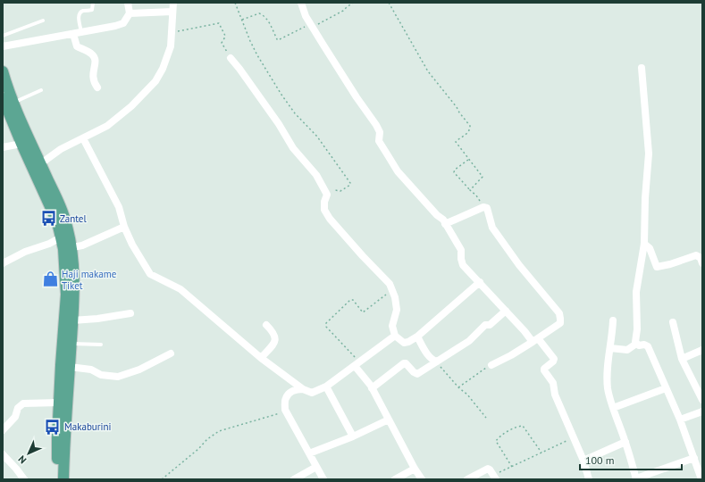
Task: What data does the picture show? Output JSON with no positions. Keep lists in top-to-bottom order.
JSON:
{
  "places": {
    "bus stop": ["Zantel", "Makaburini"],
    "shop": ["Haji makame Tiket"]
  },
  "scale_bar": "100 m",
  "north": "bottom left"
}
